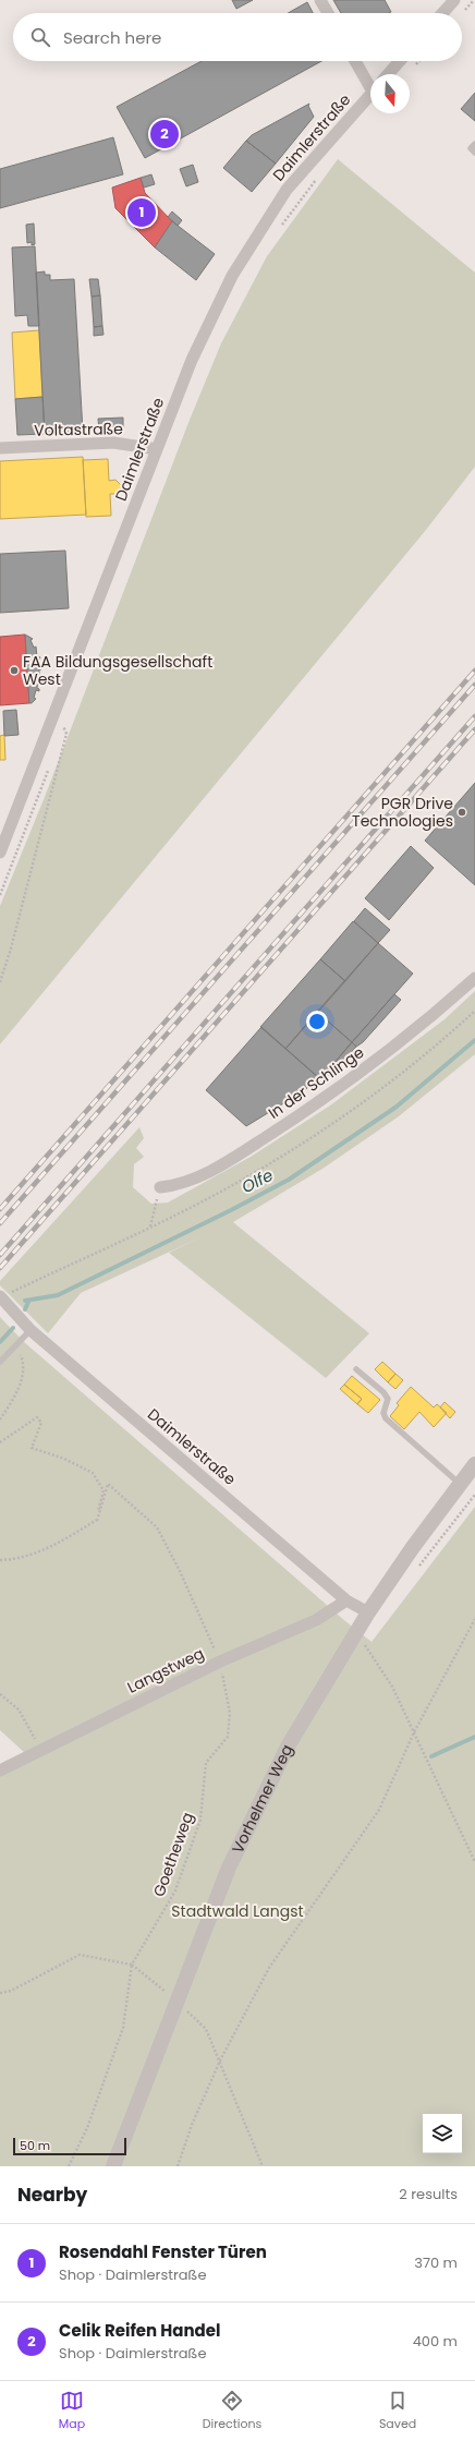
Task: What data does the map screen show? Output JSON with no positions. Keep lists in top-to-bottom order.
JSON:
{
  "streets": {
    "street": [
      "Daimlerstraße",
      "Voltastraße",
      "In der Schlinge",
      "Langstweg",
      "Vorhelmer Weg"
    ],
    "path": ["Goetheweg"]
  },
  "crossings": [
    ["Daimlerstraße", "Voltastraße"],
    ["Daimlerstraße", "Langstweg"],
    ["Daimlerstraße", "Vorhelmer Weg"],
    ["Langstweg", "Goetheweg"]
  ],
  "water": ["Olfe"],
  "parks": ["Stadtwald Langst"],
  "places": ["FAA Bildungsgesellschaft West", "PGR Drive Technologies"],
  "scale_bar": "50 m",
  "north": "bottom",
  "page": {
    "search": "Search here",
    "pins": ["2", "1"],
    "scale": "50 m",
    "heading": ["Nearby", "2 results"],
    "list": [
      {
        "mark": "1",
        "name": "Rosendahl Fenster Türen",
        "note": "Shop · Daimlerstraße",
        "value": "370 m"
      },
      {
        "mark": "2",
        "name": "Celik Reifen Handel",
        "note": "Shop · Daimlerstraße",
        "value": "400 m"
      }
    ],
    "nav": ["Map", "Directions", "Saved"]
  }
}
